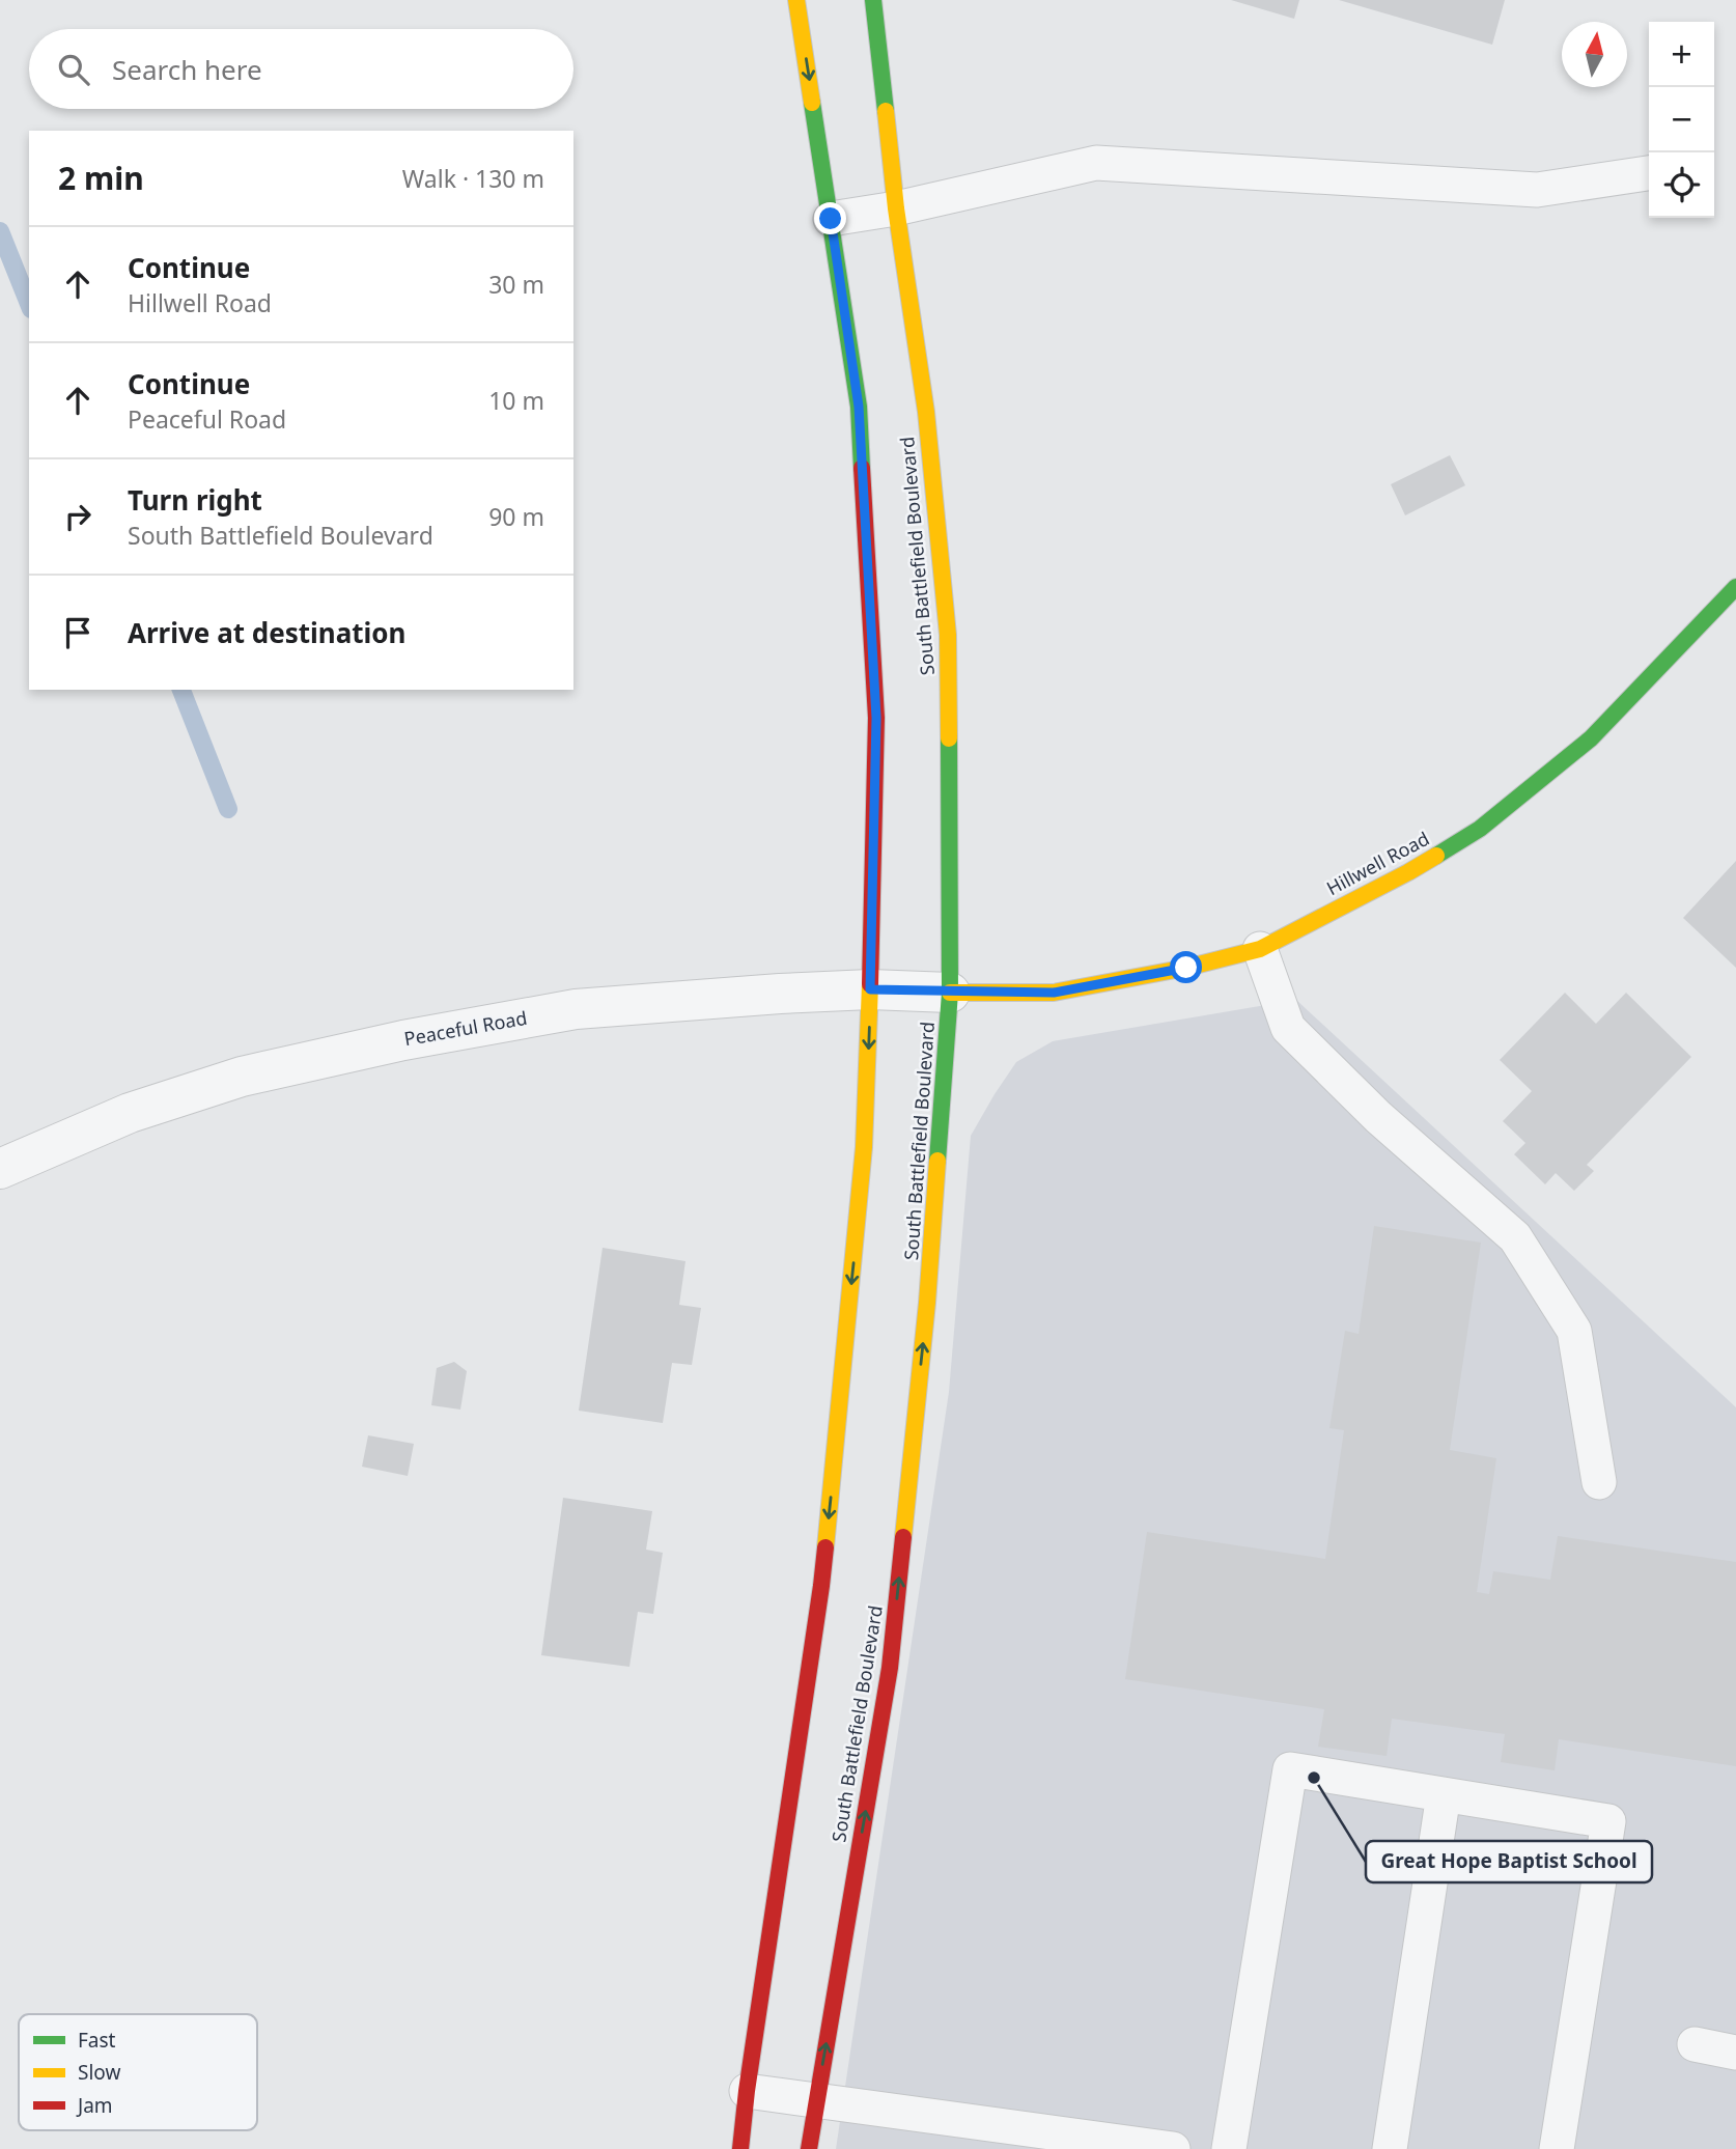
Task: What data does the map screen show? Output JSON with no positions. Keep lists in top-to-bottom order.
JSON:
{
  "streets": {
    "main road": ["South Battlefield Boulevard", "Hillwell Road"],
    "street": ["Peaceful Road"]
  },
  "crossings": [
    ["South Battlefield Boulevard", "Hillwell Road"],
    ["South Battlefield Boulevard", "Peaceful Road"],
    ["Hillwell Road", "Peaceful Road"]
  ],
  "places": ["Great Hope Baptist School"],
  "legend": ["Fast", "Slow", "Jam"],
  "north": "top",
  "page": {
    "map_buttons": ["+", "−"],
    "search": "Search here",
    "heading": ["2 min", "Walk · 130 m"],
    "list": [
      ["Continue", "Hillwell Road", "30 m"],
      ["Continue", "Peaceful Road", "10 m"],
      ["Turn right", "South Battlefield Boulevard", "90 m"],
      "Arrive at destination"
    ]
  }
}
